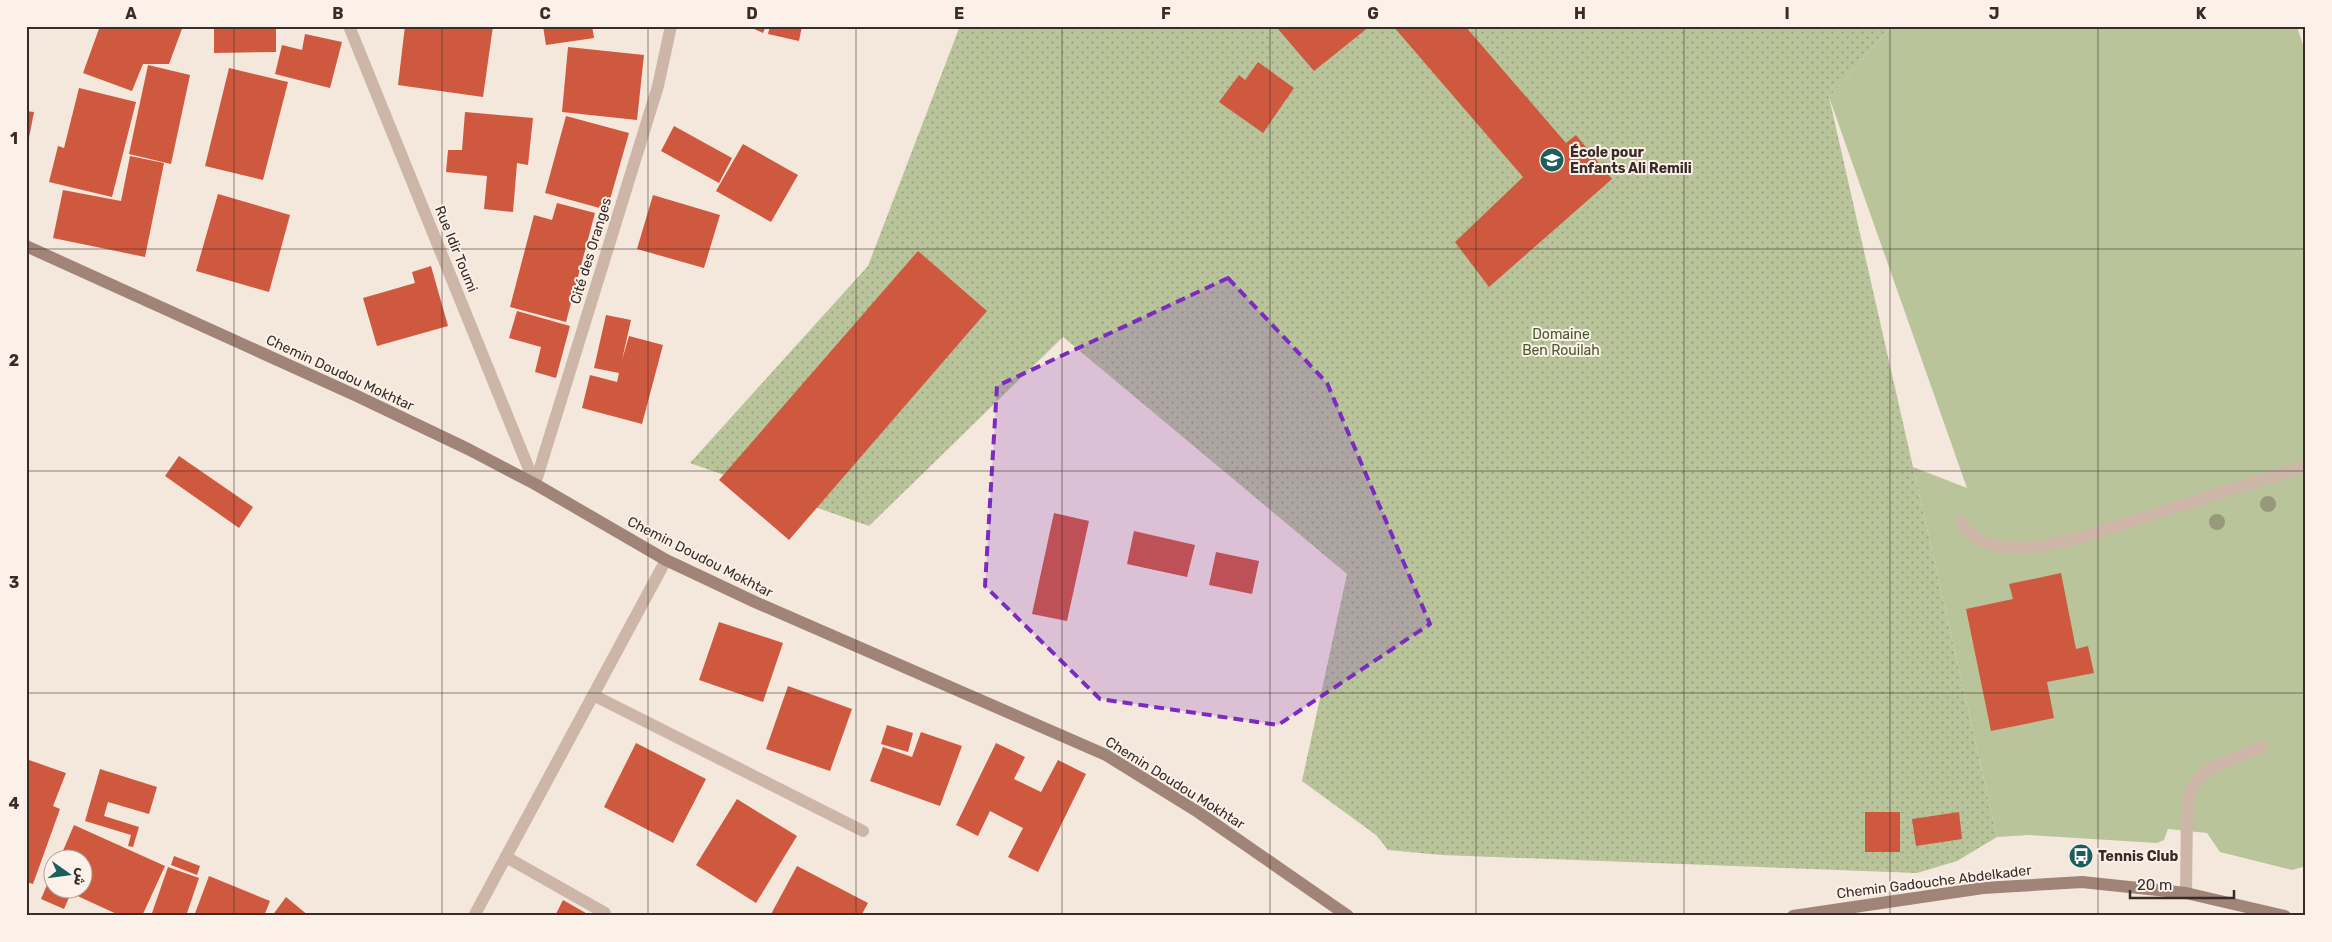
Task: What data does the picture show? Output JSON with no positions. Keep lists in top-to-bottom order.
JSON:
{
  "streets": {
    "street": [
      "Rue Idir Toumi",
      "Cité des Oranges",
      "Chemin Doudou Mokhtar",
      "Chemin Gadouche Abdelkader"
    ]
  },
  "crossings": [
    ["Rue Idir Toumi", "Cité des Oranges"],
    ["Rue Idir Toumi", "Chemin Doudou Mokhtar"],
    ["Cité des Oranges", "Chemin Doudou Mokhtar"]
  ],
  "parks": ["Domaine Ben Rouilah"],
  "places": {
    "school or university": ["École pour Enfants Ali Remili"],
    "bus stop": ["Tennis Club"]
  },
  "scale_bar": "20 m",
  "north": "right",
  "grid": {
    "columns": [
      "A",
      "B",
      "C",
      "D",
      "E",
      "F",
      "G",
      "H",
      "I",
      "J",
      "K"
    ],
    "rows": [
      "1",
      "2",
      "3",
      "4"
    ]
  }
}
